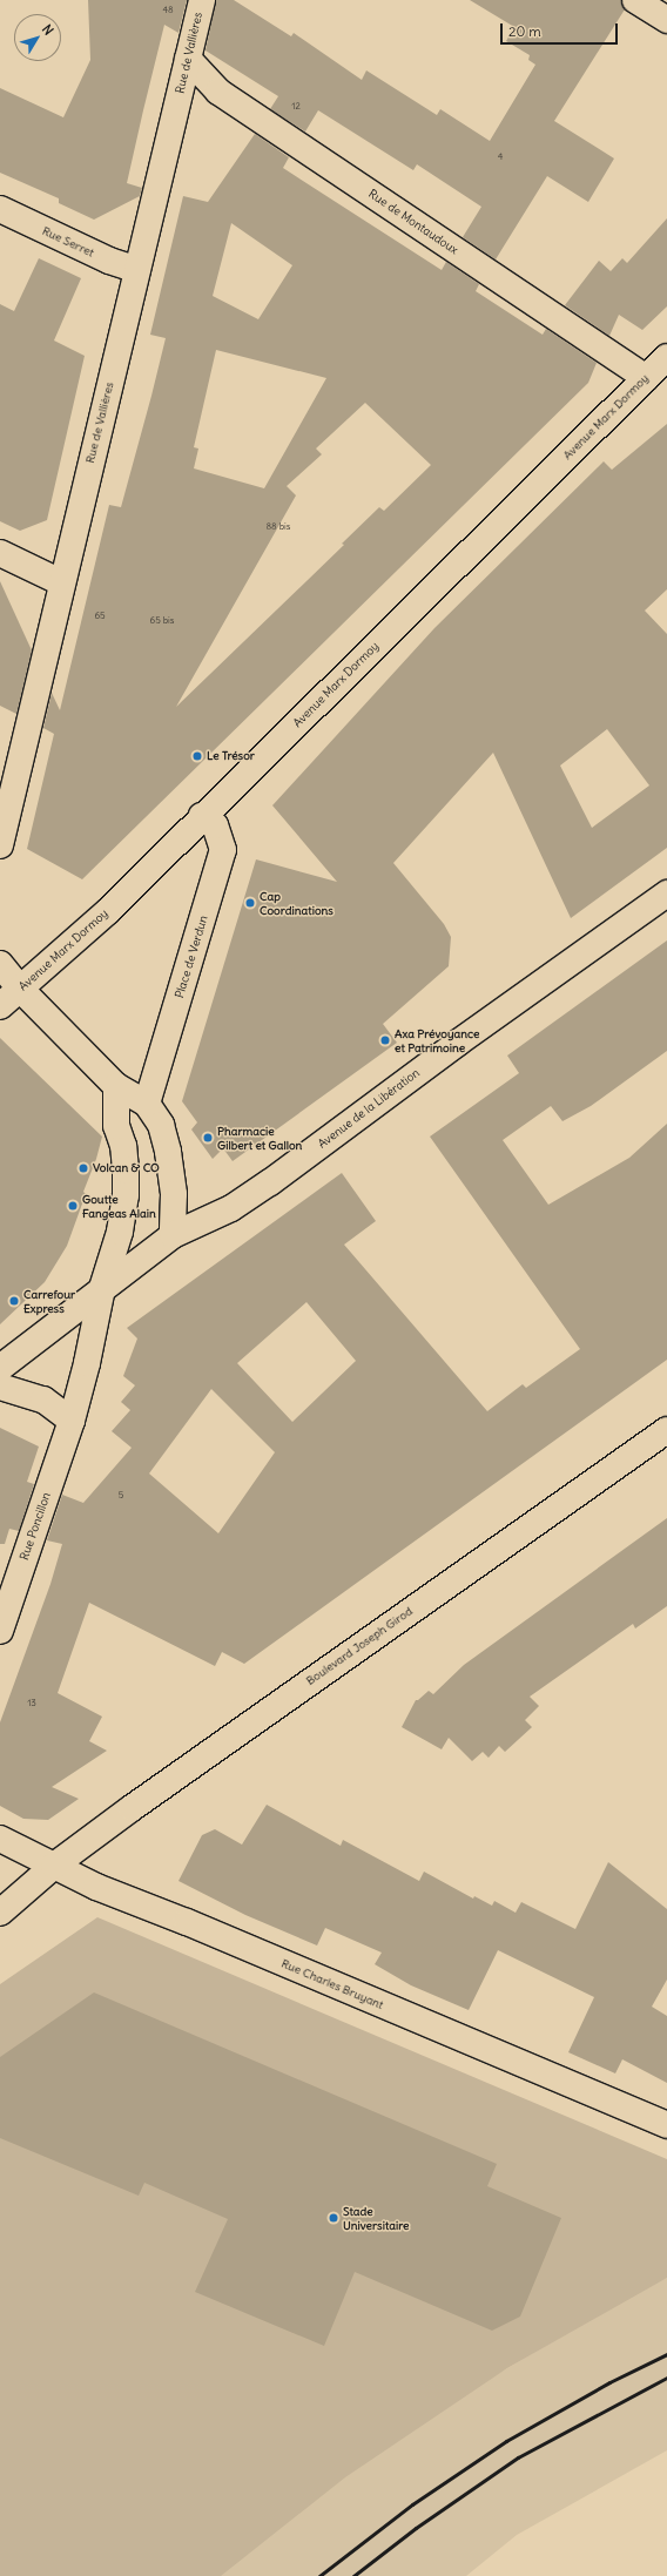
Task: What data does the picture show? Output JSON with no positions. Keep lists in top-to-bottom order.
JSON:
{
  "streets": {
    "street": [
      "Rue de Vallières",
      "Rue de Montaudoux",
      "Rue Serret",
      "Avenue Marx Dormoy",
      "Place de Verdun",
      "Avenue de la Libération",
      "Rue Poncillon",
      "Boulevard Joseph Girod",
      "Rue Charles Bruyant"
    ]
  },
  "crossings": [
    ["Rue de Vallières", "Rue de Montaudoux"],
    ["Rue de Vallières", "Rue Serret"],
    ["Rue de Montaudoux", "Avenue Marx Dormoy"],
    ["Avenue Marx Dormoy", "Place de Verdun"],
    ["Avenue de la Libération", "Rue Poncillon"],
    ["Boulevard Joseph Girod", "Rue Charles Bruyant"]
  ],
  "places": [
    "Le Trésor",
    "Cap Coordinations",
    "Axa Prévoyance et Patrimoine",
    "Pharmacie Gilbert et Gallon",
    "Volcan & CO",
    "Goutte Fangeas Alain",
    "Carrefour Express",
    "Stade Universitaire"
  ],
  "house_numbers": [
    "48",
    "12",
    "4",
    "88 bis",
    "65",
    "65 bis",
    "5",
    "13"
  ],
  "scale_bar": "20 m",
  "north": "top right"
}
